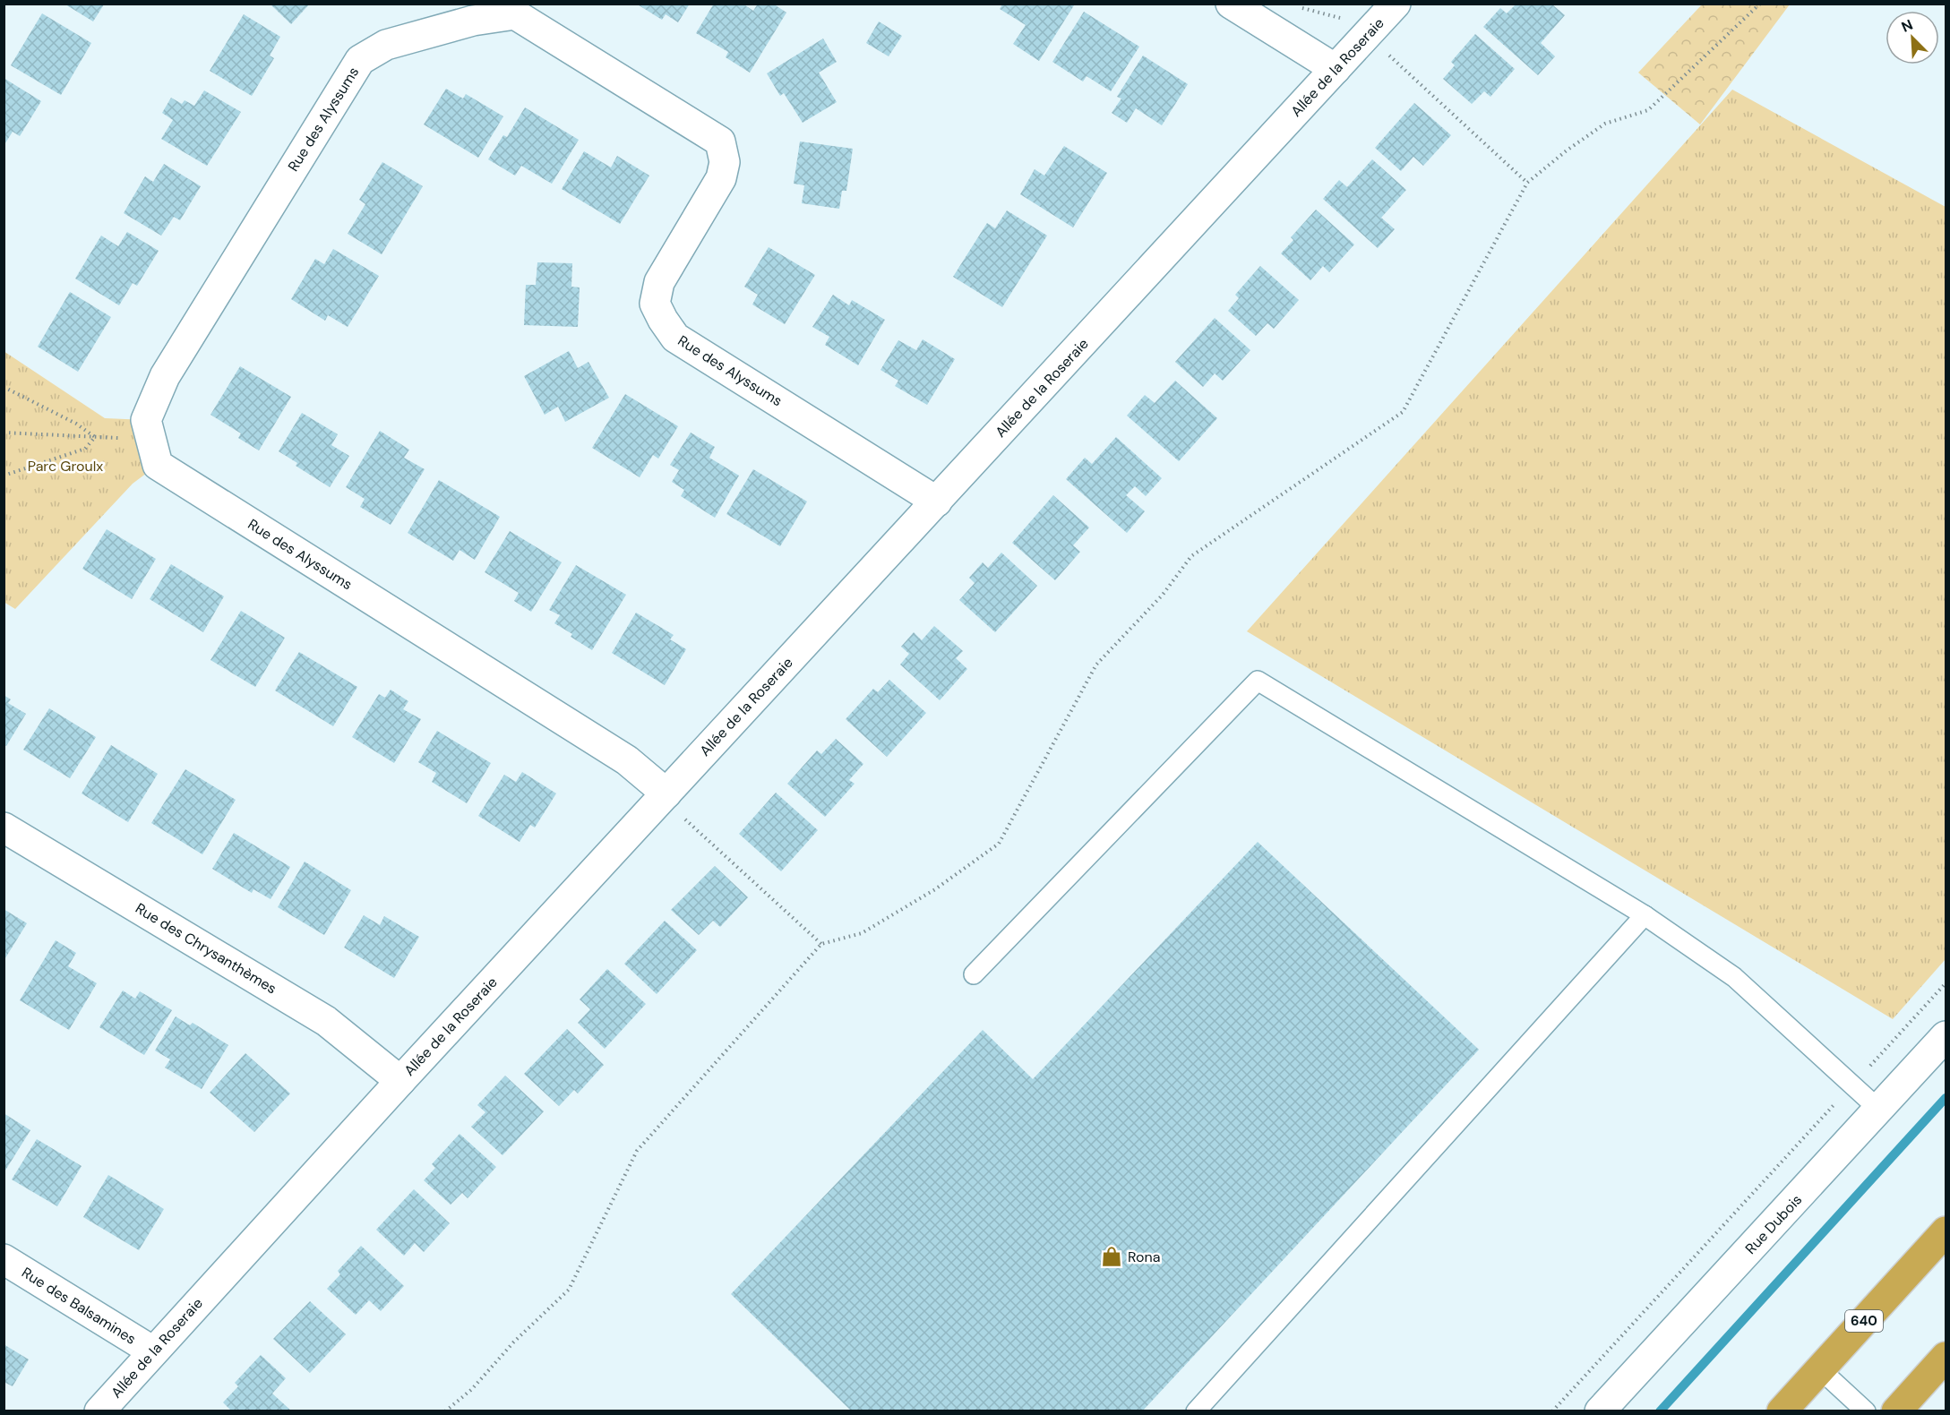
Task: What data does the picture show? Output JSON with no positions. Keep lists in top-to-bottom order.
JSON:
{
  "streets": {
    "highway": ["640"],
    "street": [
      "Allée de la Roseraie",
      "Rue des Alyssums",
      "Rue des Chrysanthèmes",
      "Rue Dubois",
      "Rue des Balsamines"
    ]
  },
  "crossings": [
    ["Allée de la Roseraie", "Rue des Alyssums"],
    ["Allée de la Roseraie", "Rue des Chrysanthèmes"],
    ["Allée de la Roseraie", "Rue des Balsamines"]
  ],
  "parks": ["Parc Groulx"],
  "places": {
    "shop": ["Rona"]
  },
  "north": "top left"
}
